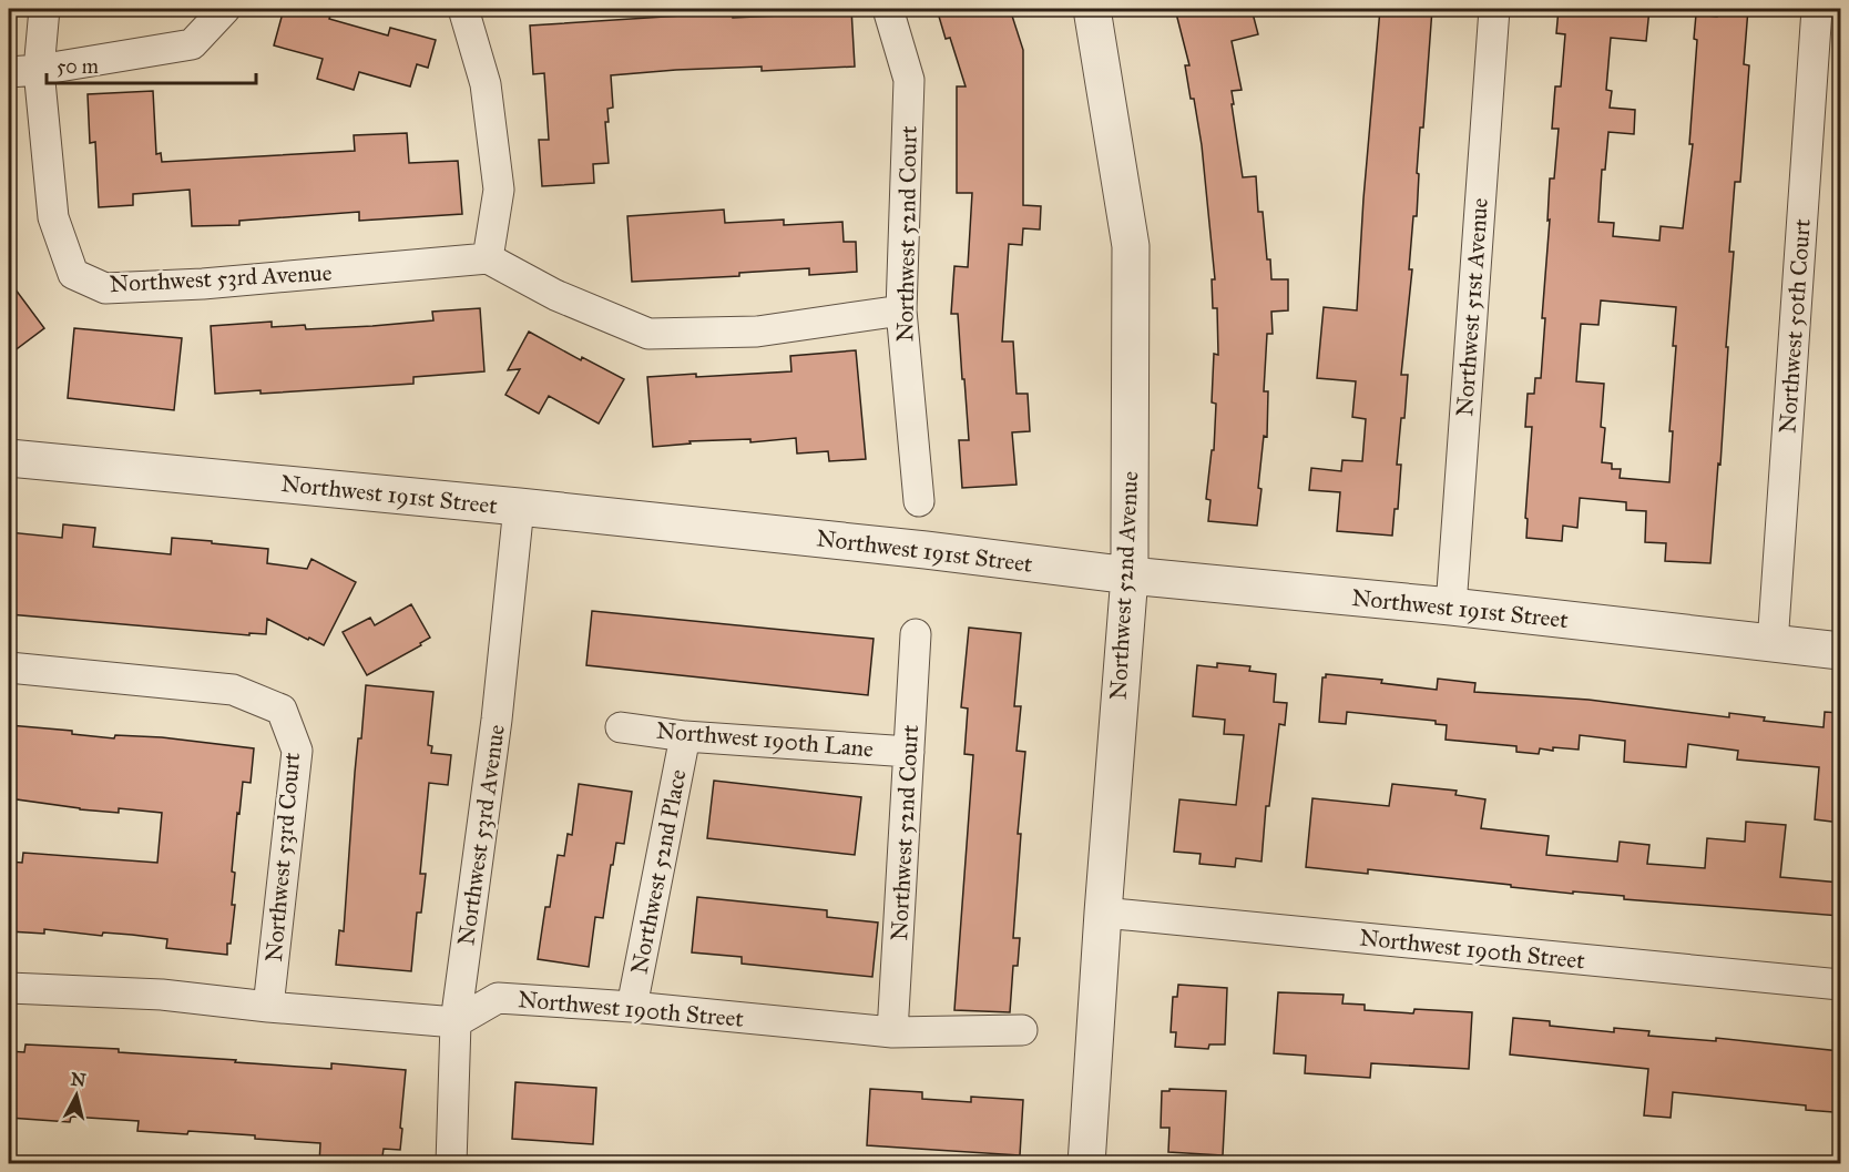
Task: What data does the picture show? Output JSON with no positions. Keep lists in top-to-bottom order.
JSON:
{
  "streets": {
    "street": [
      "Northwest 52nd Court",
      "Northwest 53rd Avenue",
      "Northwest 51st Avenue",
      "Northwest 50th Court",
      "Northwest 191st Street",
      "Northwest 52nd Avenue",
      "Northwest 190th Lane",
      "Northwest 53rd Court",
      "Northwest 52nd Place",
      "Northwest 190th Street"
    ]
  },
  "crossings": [
    ["Northwest 52nd Court", "Northwest 190th Lane"],
    ["Northwest 52nd Court", "Northwest 190th Street"],
    ["Northwest 53rd Avenue", "Northwest 191st Street"],
    ["Northwest 53rd Avenue", "Northwest 190th Street"],
    ["Northwest 51st Avenue", "Northwest 191st Street"],
    ["Northwest 50th Court", "Northwest 191st Street"],
    ["Northwest 191st Street", "Northwest 52nd Avenue"],
    ["Northwest 52nd Avenue", "Northwest 190th Street"],
    ["Northwest 190th Lane", "Northwest 52nd Place"],
    ["Northwest 52nd Place", "Northwest 190th Street"]
  ],
  "scale_bar": "50 m",
  "north": "top"
}
